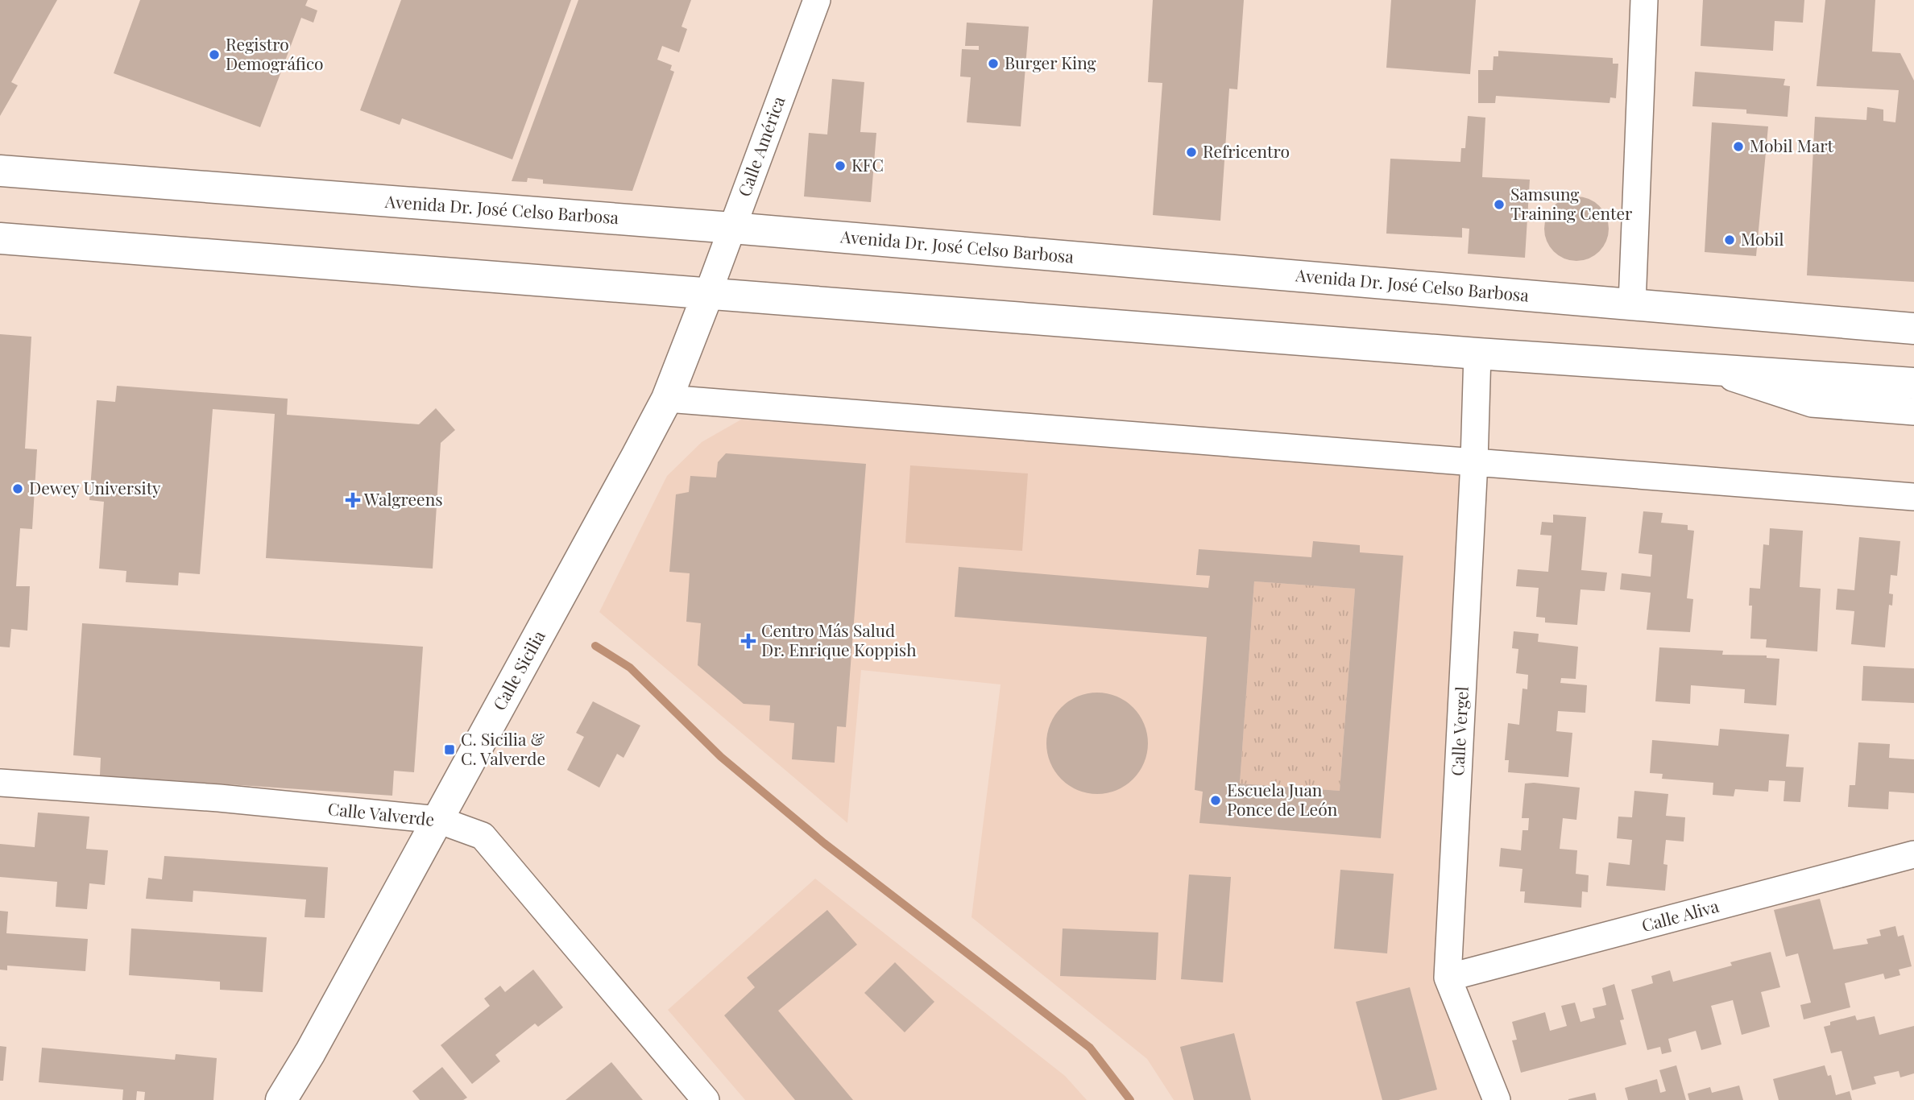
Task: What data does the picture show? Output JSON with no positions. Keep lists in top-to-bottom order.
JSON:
{
  "streets": {
    "main road": ["Avenida Dr. José Celso Barbosa", "Calle Sicilia"],
    "street": [
      "Calle América",
      "Calle Vergel",
      "Calle Valverde",
      "Calle Aliva"
    ]
  },
  "crossings": [
    ["Calle América", "Avenida Dr. José Celso Barbosa"],
    ["Calle América", "Calle Sicilia"],
    ["Calle Sicilia", "Calle Valverde"],
    ["Calle Vergel", "Calle Aliva"]
  ],
  "places": {
    "other": [
      "Registro Demográfico",
      "Burger King",
      "Mobil Mart",
      "Refricentro",
      "KFC",
      "Samsung Training Center",
      "Mobil",
      "Dewey University",
      "Escuela Juan Ponce de León"
    ],
    "health": ["Walgreens", "Centro Más Salud Dr. Enrique Koppish"],
    "transit": ["C. Sicilia & C. Valverde"]
  }
}
